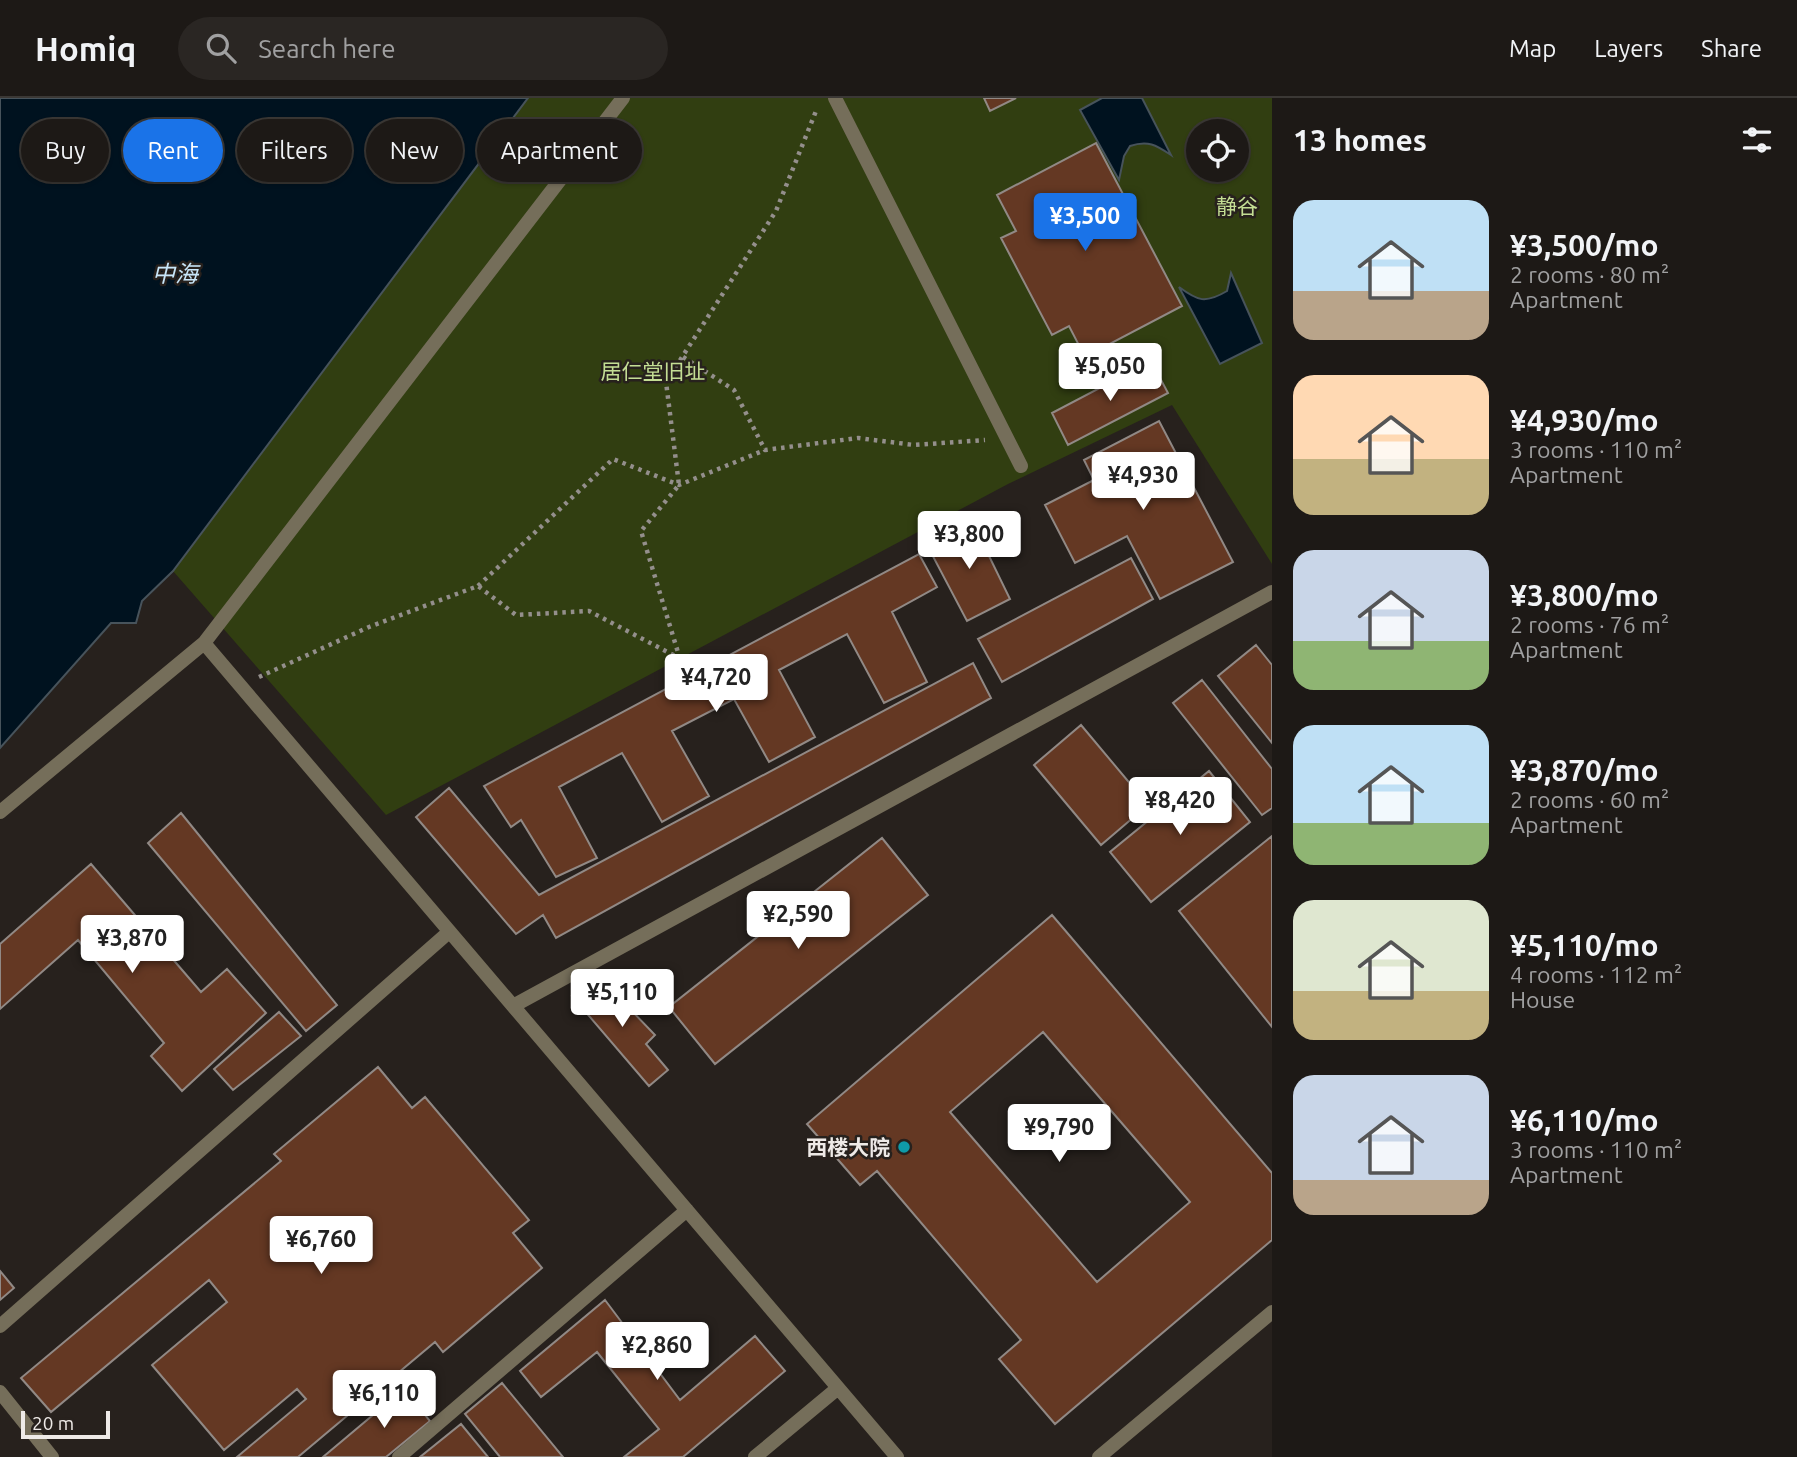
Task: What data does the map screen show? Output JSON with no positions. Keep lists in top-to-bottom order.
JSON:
{
  "water": ["中海"],
  "parks": ["静谷", "居仁堂旧址"],
  "places": ["西楼大院"],
  "scale_bar": "20 m",
  "page": {
    "header": "Homiq",
    "search": "Search here",
    "nav": ["Map", "Layers", "Share"],
    "heading": "13 homes",
    "chip": [
      "Buy",
      "Rent",
      "Filters",
      "New",
      "Apartment"
    ],
    "list": [
      {
        "name": "¥3,500/mo",
        "note": "2 rooms · 80 m² · Apartment"
      },
      {
        "name": "¥4,930/mo",
        "note": "3 rooms · 110 m² · Apartment"
      },
      {
        "name": "¥3,800/mo",
        "note": "2 rooms · 76 m² · Apartment"
      },
      {
        "name": "¥3,870/mo",
        "note": "2 rooms · 60 m² · Apartment"
      },
      {
        "name": "¥5,110/mo",
        "note": "4 rooms · 112 m² · House"
      },
      {
        "name": "¥6,110/mo",
        "note": "3 rooms · 110 m² · Apartment"
      }
    ],
    "price": [
      "¥3,500",
      "¥5,050",
      "¥4,930",
      "¥3,800",
      "¥4,720",
      "¥8,420",
      "¥2,590",
      "¥3,870",
      "¥5,110",
      "¥9,790",
      "¥6,760",
      "¥2,860",
      "¥6,110"
    ],
    "scale": "20 m"
  }
}
